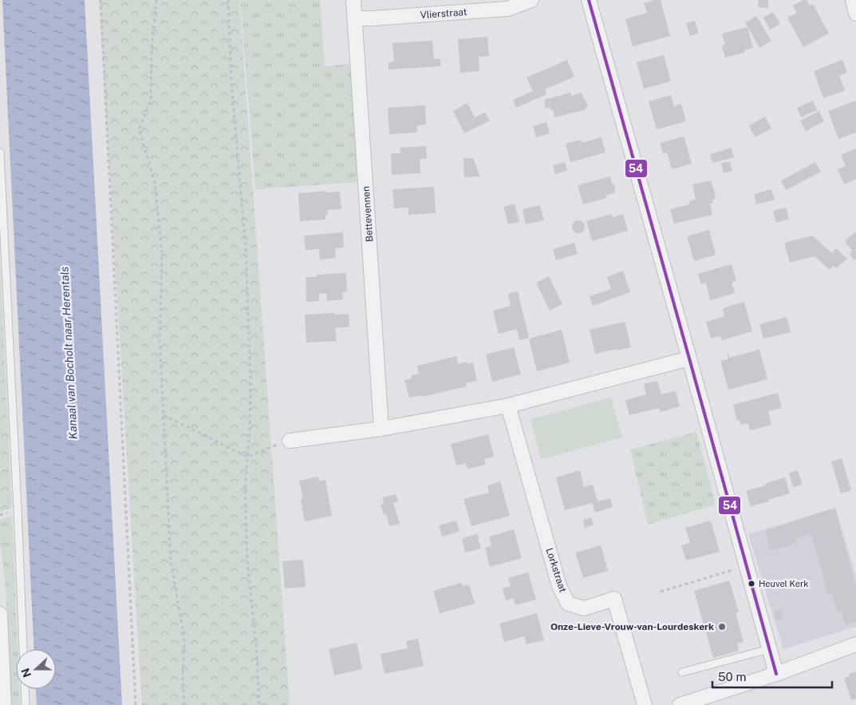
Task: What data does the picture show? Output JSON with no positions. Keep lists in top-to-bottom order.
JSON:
{
  "streets": {
    "street": ["Vlierstraat", "Bettevennen", "Lorkstraat"]
  },
  "crossings": [
    ["Vlierstraat", "Bettevennen"]
  ],
  "water": ["Kanaal van Bocholt naar Herentals"],
  "places": ["Heuvel Kerk", "Onze-Lieve-Vrouw-van-Lourdeskerk"],
  "lines": ["transit line 54"],
  "scale_bar": "50 m",
  "north": "left"
}
